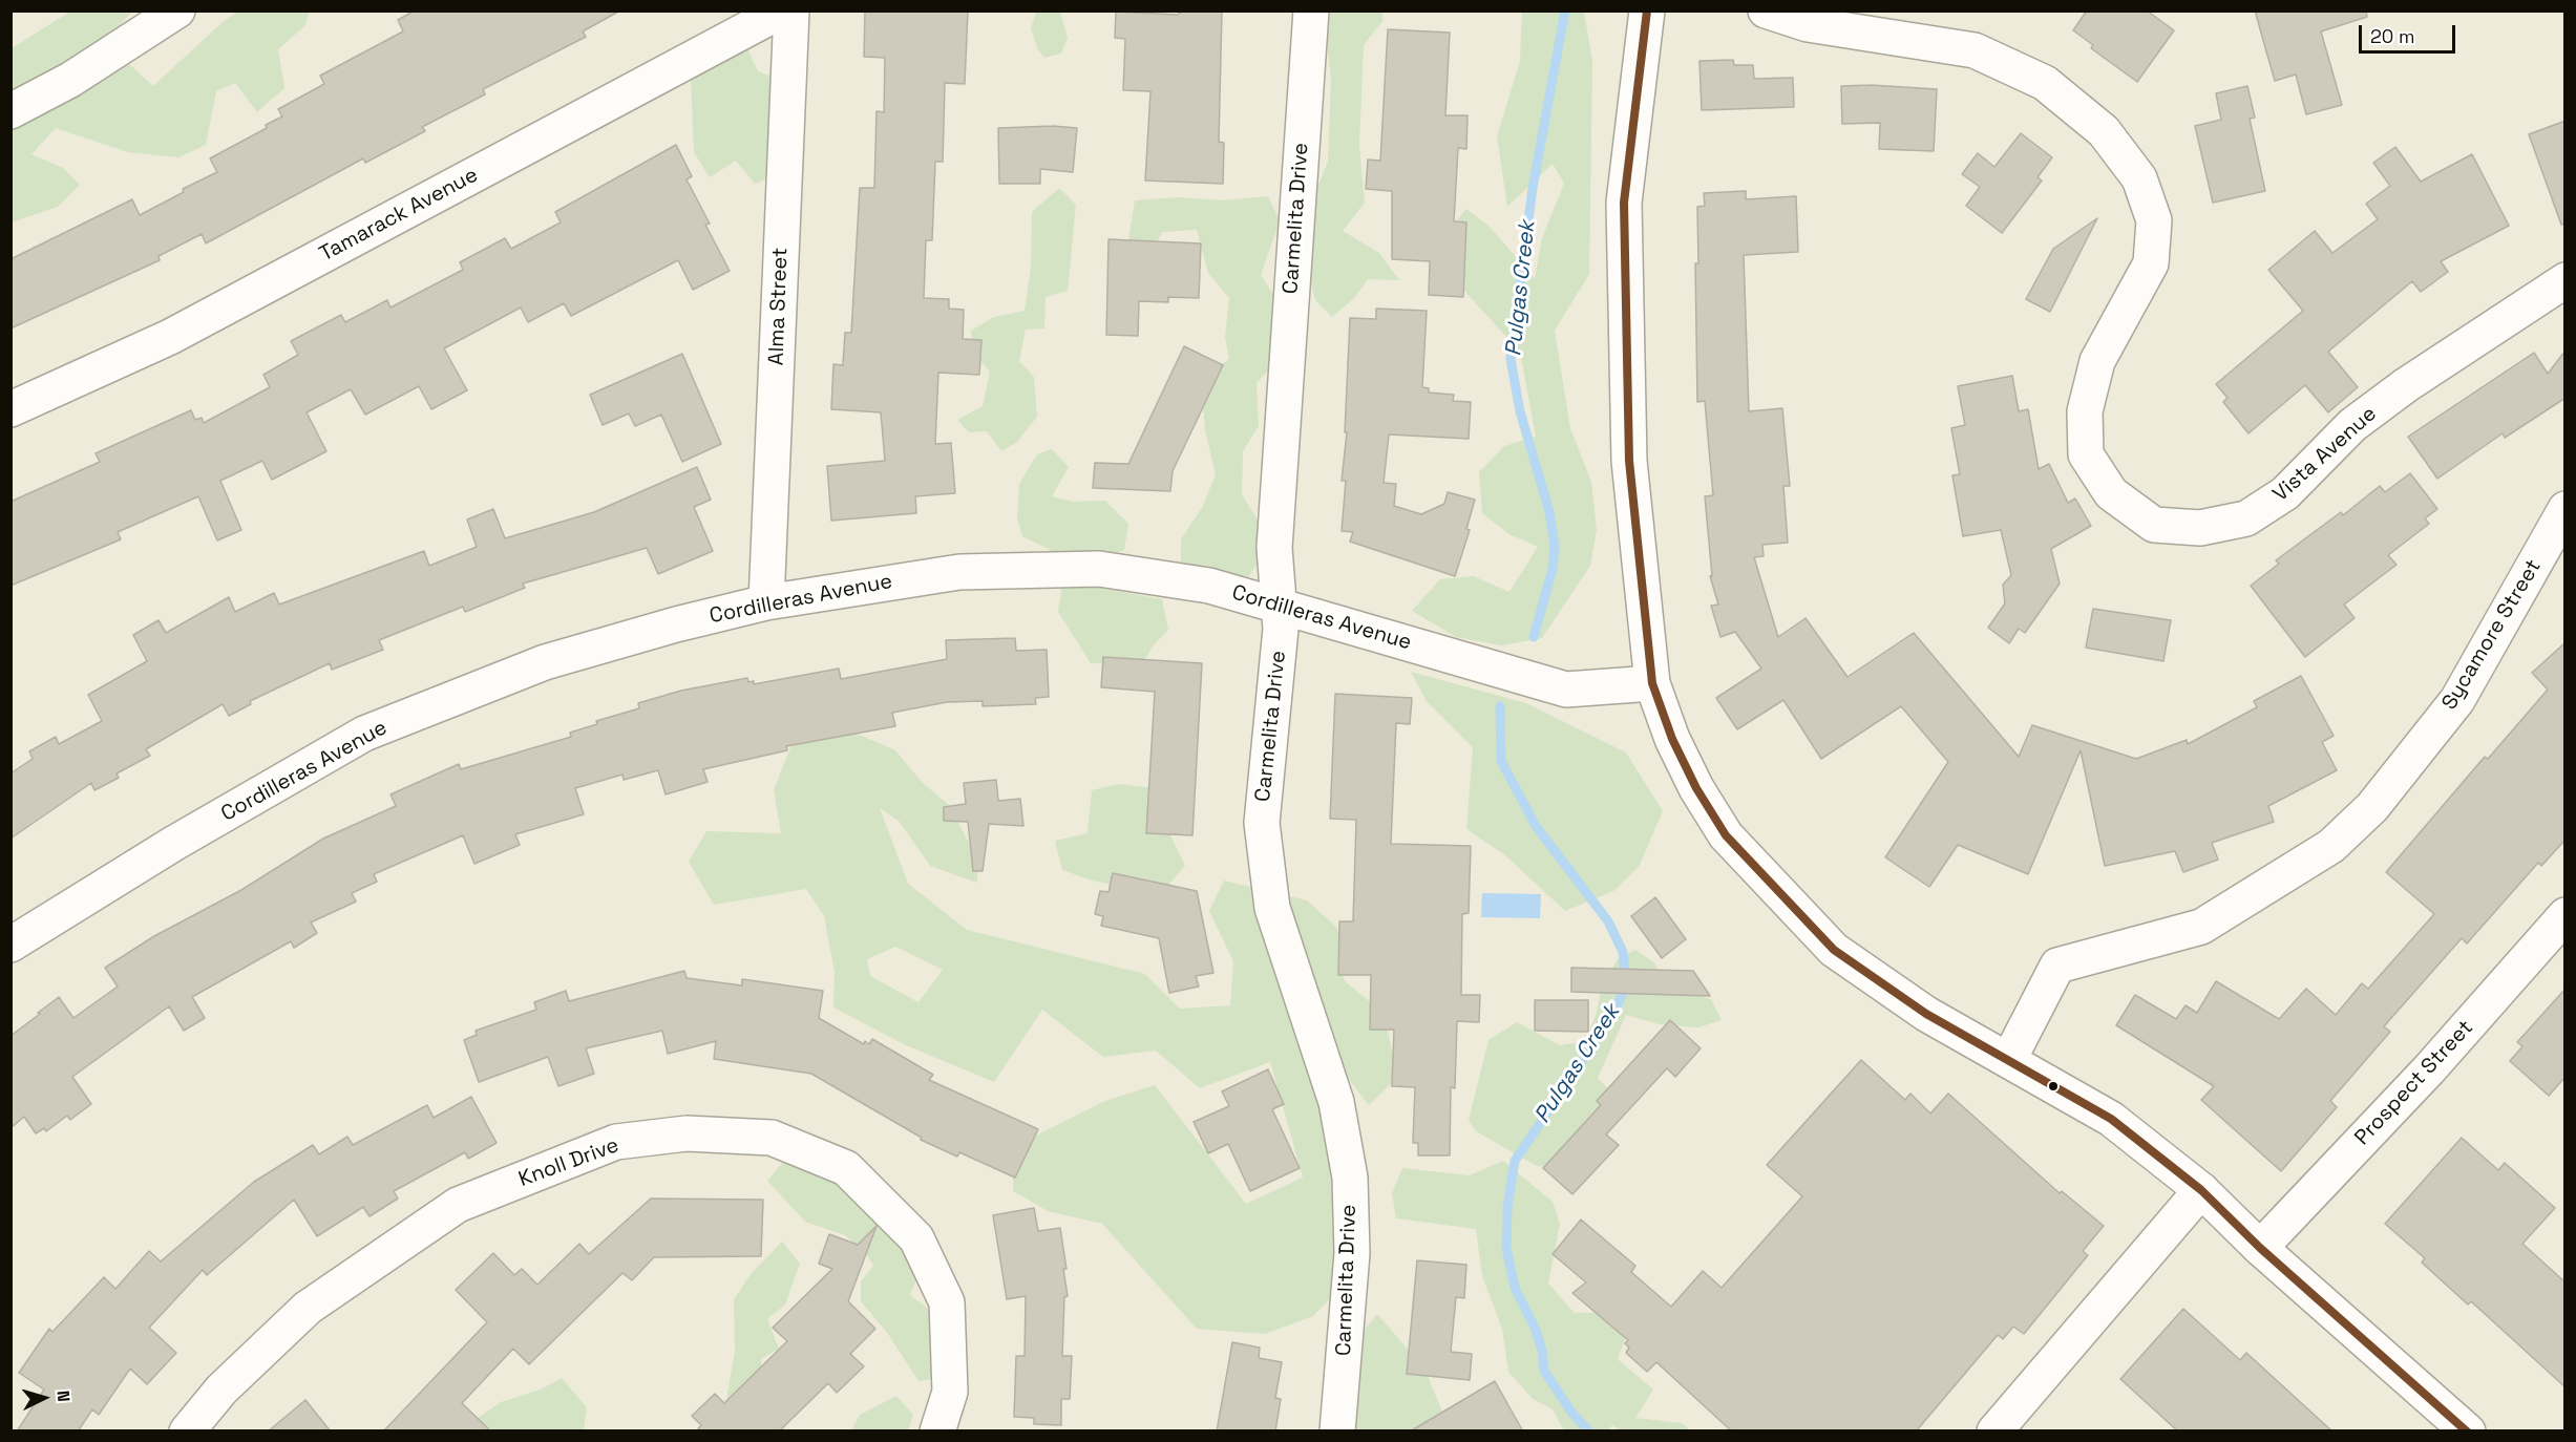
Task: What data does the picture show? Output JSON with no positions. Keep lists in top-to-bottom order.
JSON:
{
  "streets": {
    "street": [
      "Tamarack Avenue",
      "Carmelita Drive",
      "Alma Street",
      "Vista Avenue",
      "Cordilleras Avenue",
      "Sycamore Street",
      "Prospect Street",
      "Knoll Drive"
    ]
  },
  "crossings": [
    ["Carmelita Drive", "Cordilleras Avenue"],
    ["Alma Street", "Cordilleras Avenue"]
  ],
  "water": ["Pulgas Creek"],
  "scale_bar": "20 m",
  "north": "right"
}
